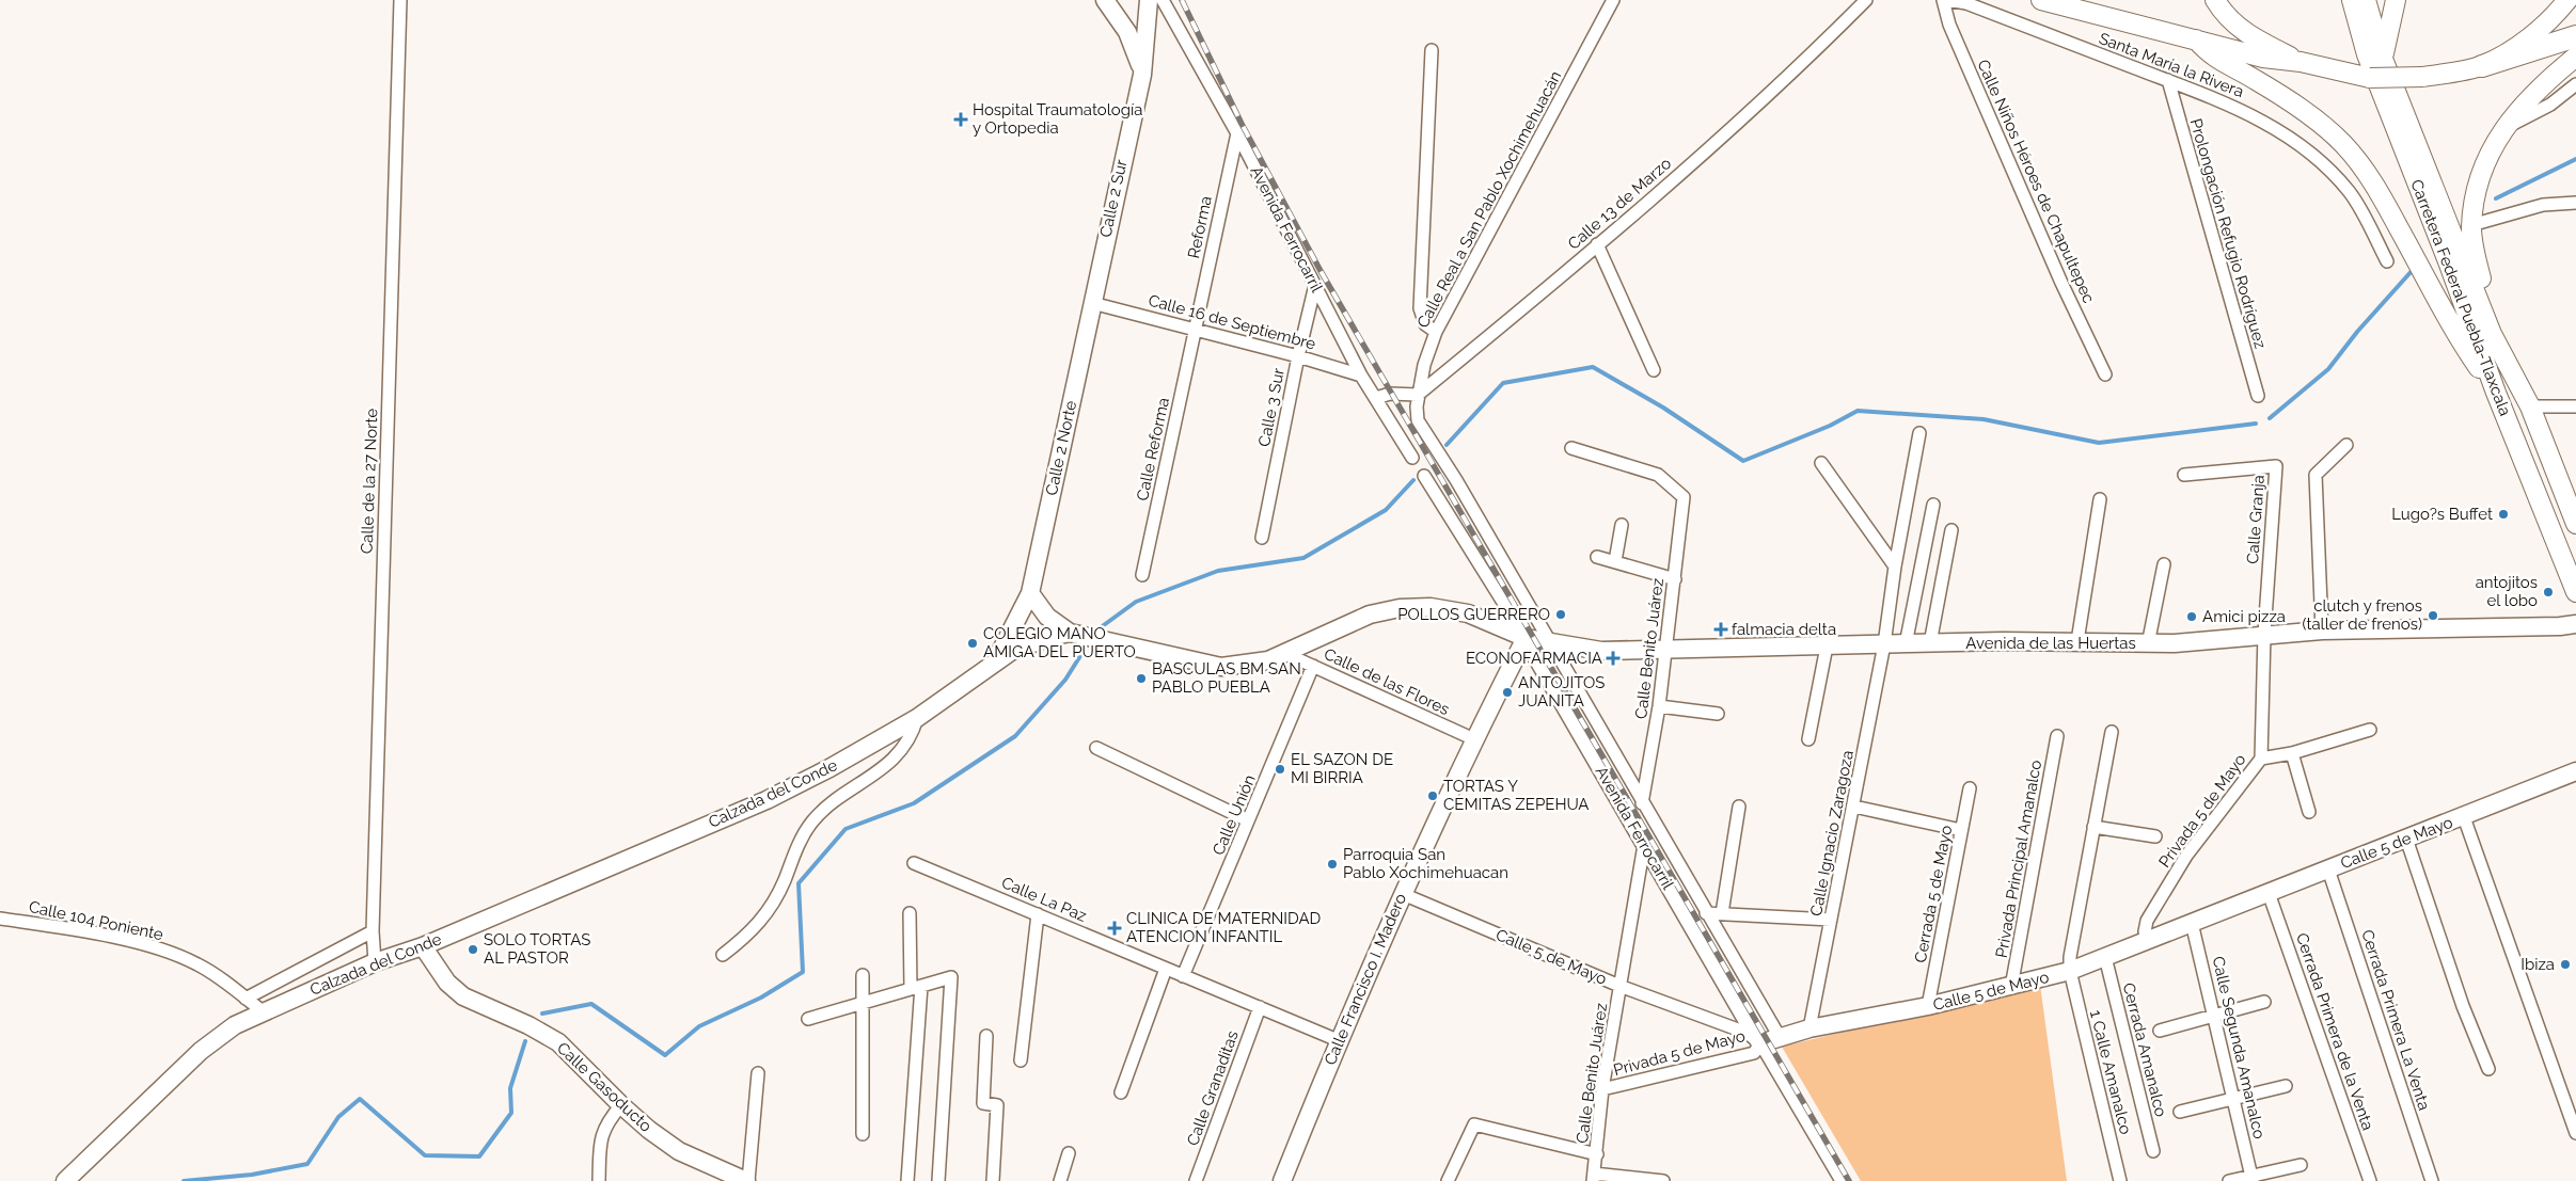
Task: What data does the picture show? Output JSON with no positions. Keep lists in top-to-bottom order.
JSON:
{
  "streets": {
    "main road": ["Carretera Federal Puebla-Tlaxcala"],
    "street": [
      "Santa María la Rivera",
      "Calle Niños Héroes de Chapultepec",
      "Calle 2 Sur",
      "Calle Real a San Pablo Xochimehuacán",
      "Calle 13 de Marzo",
      "Reforma",
      "Avenida Ferrocarril",
      "Prolongación Refugio Rodríguez",
      "Calle 16 de Septiembre",
      "Calle 3 Sur",
      "Calle 2 Norte",
      "Calle Reforma",
      "Calle de la 27 Norte",
      "Calle Granja",
      "Avenida de las Huertas",
      "Calle Benito Juárez",
      "Calle de las Flores",
      "Calzada del Conde",
      "Privada 5 de Mayo",
      "Calle Unión",
      "Calle Ignacio Zaragoza",
      "Calle 5 de Mayo",
      "Privada Principal Amanalco",
      "Cerrada 5 de Mayo",
      "Calle La Paz",
      "Calle 104 Poniente",
      "Calle Francisco I. Madero",
      "Cerrada Primera La Venta",
      "Cerrada Primera de la Venta",
      "Calle Segunda Amanalco",
      "Cerrada Amanalco",
      "1 Calle Amanalco",
      "Calle Gasoducto",
      "Calle Granaditas"
    ]
  },
  "crossings": [
    ["Santa María la Rivera", "Prolongación Refugio Rodríguez"],
    ["Calle 2 Sur", "Calle 16 de Septiembre"],
    ["Calle 2 Sur", "Calle 2 Norte"],
    ["Calle Real a San Pablo Xochimehuacán", "Calle 13 de Marzo"],
    ["Calle Real a San Pablo Xochimehuacán", "Avenida de las Huertas"],
    ["Calle Real a San Pablo Xochimehuacán", "Calle Benito Juárez"],
    ["Calle Real a San Pablo Xochimehuacán", "Calle 5 de Mayo"],
    ["Reforma", "Avenida Ferrocarril"],
    ["Reforma", "Calle 16 de Septiembre"],
    ["Reforma", "Calle Reforma"],
    ["Avenida Ferrocarril", "Calle 16 de Septiembre"],
    ["Avenida Ferrocarril", "Calle 3 Sur"],
    ["Avenida Ferrocarril", "Avenida de las Huertas"],
    ["Avenida Ferrocarril", "Calle Benito Juárez"],
    ["Avenida Ferrocarril", "Calzada del Conde"],
    ["Avenida Ferrocarril", "Privada 5 de Mayo"],
    ["Avenida Ferrocarril", "Calle 5 de Mayo"],
    ["Avenida Ferrocarril", "Calle Francisco I. Madero"],
    ["Calle 16 de Septiembre", "Calle 3 Sur"],
    ["Calle 16 de Septiembre", "Calle 2 Norte"],
    ["Calle 16 de Septiembre", "Calle Reforma"],
    ["Calle 2 Norte", "Calzada del Conde"],
    ["Calle de la 27 Norte", "Calzada del Conde"],
    ["Calle Granja", "Avenida de las Huertas"],
    ["Avenida de las Huertas", "Calle Benito Juárez"],
    ["Avenida de las Huertas", "Calzada del Conde"],
    ["Avenida de las Huertas", "Calle Ignacio Zaragoza"],
    ["Avenida de las Huertas", "Calle Francisco I. Madero"],
    ["Calle Benito Juárez", "Privada 5 de Mayo"],
    ["Calle Benito Juárez", "Calle 5 de Mayo"],
    ["Calle de las Flores", "Calzada del Conde"],
    ["Calle de las Flores", "Calle Unión"],
    ["Calle de las Flores", "Calle Francisco I. Madero"],
    ["Calzada del Conde", "Calle 104 Poniente"],
    ["Calzada del Conde", "Calle Francisco I. Madero"],
    ["Calzada del Conde", "Calle Gasoducto"],
    ["Privada 5 de Mayo", "Calle 5 de Mayo"],
    ["Calle Unión", "Calle La Paz"],
    ["Calle Ignacio Zaragoza", "Calle 5 de Mayo"],
    ["Calle 5 de Mayo", "Privada Principal Amanalco"],
    ["Calle 5 de Mayo", "Cerrada 5 de Mayo"],
    ["Calle 5 de Mayo", "Calle Francisco I. Madero"],
    ["Calle 5 de Mayo", "Cerrada Primera La Venta"],
    ["Calle 5 de Mayo", "Cerrada Primera de la Venta"],
    ["Calle 5 de Mayo", "Calle Segunda Amanalco"],
    ["Calle 5 de Mayo", "Cerrada Amanalco"],
    ["Calle 5 de Mayo", "1 Calle Amanalco"],
    ["Calle La Paz", "Calle Francisco I. Madero"],
    ["Calle La Paz", "Calle Granaditas"]
  ],
  "places": {
    "health": [
      "Hospital Traumatología y Ortopedia",
      "falmacia delta",
      "ECONOFARMACIA",
      "CLINICA DE MATERNIDAD ATENCION INFANTIL"
    ],
    "other": [
      "Lugo?s Buffet",
      "antojitos el lobo",
      "POLLOS GUERRERO",
      "clutch y frenos (taller de frenos)",
      "Amici pizza",
      "COLEGIO MANO AMIGA DEL PUERTO",
      "BASCULAS BM SAN PABLO PUEBLA",
      "ANTOJITOS JUANITA",
      "EL SAZON DE MI BIRRIA",
      "TORTAS Y CEMITAS ZEPEHUA",
      "Parroquia San Pablo Xochimehuacan",
      "SOLO TORTAS AL PASTOR",
      "Ibiza"
    ]
  }
}
